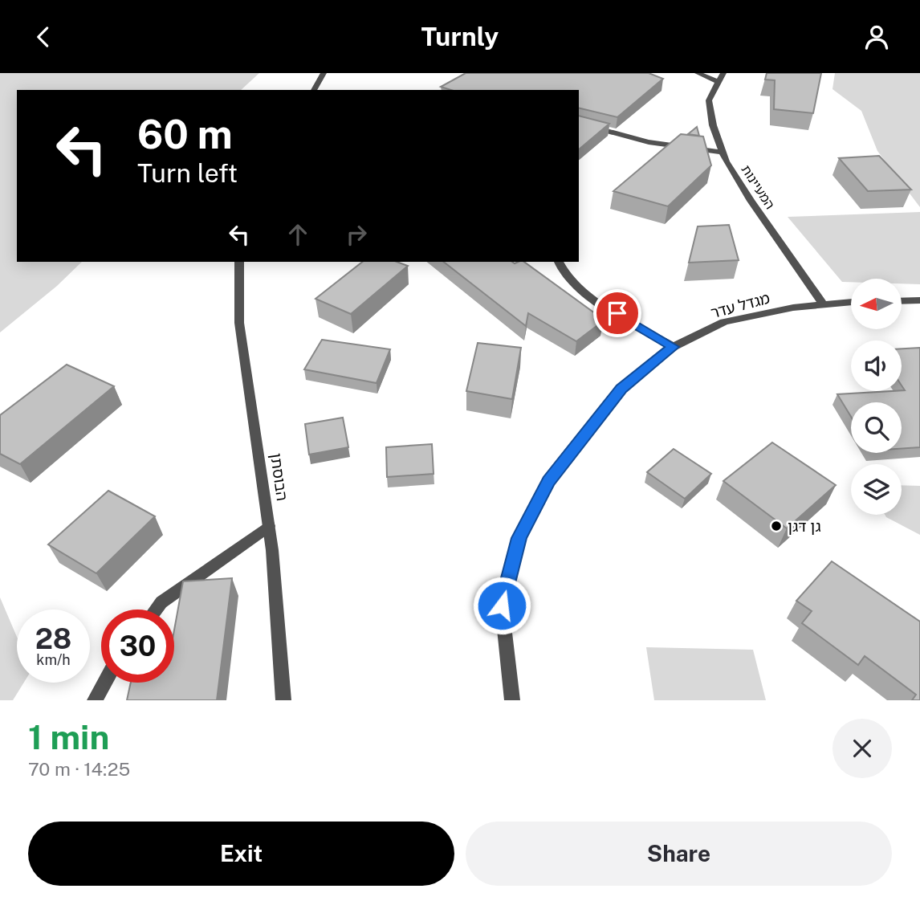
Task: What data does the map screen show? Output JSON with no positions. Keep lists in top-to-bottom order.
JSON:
{
  "streets": {
    "street": ["המעיינות", "מגדל עדר", "הבוסתן"]
  },
  "crossings": [
    ["המעיינות", "מגדל עדר"]
  ],
  "places": ["גן דגן"],
  "north": "left",
  "page": {
    "header": "Turnly",
    "turn": ["60 m", "Turn left"],
    "speed": "28 km/h",
    "limit": "30",
    "heading": ["1 min", "70 m · 14:25"],
    "buttons": ["Exit", "Share"]
  }
}
